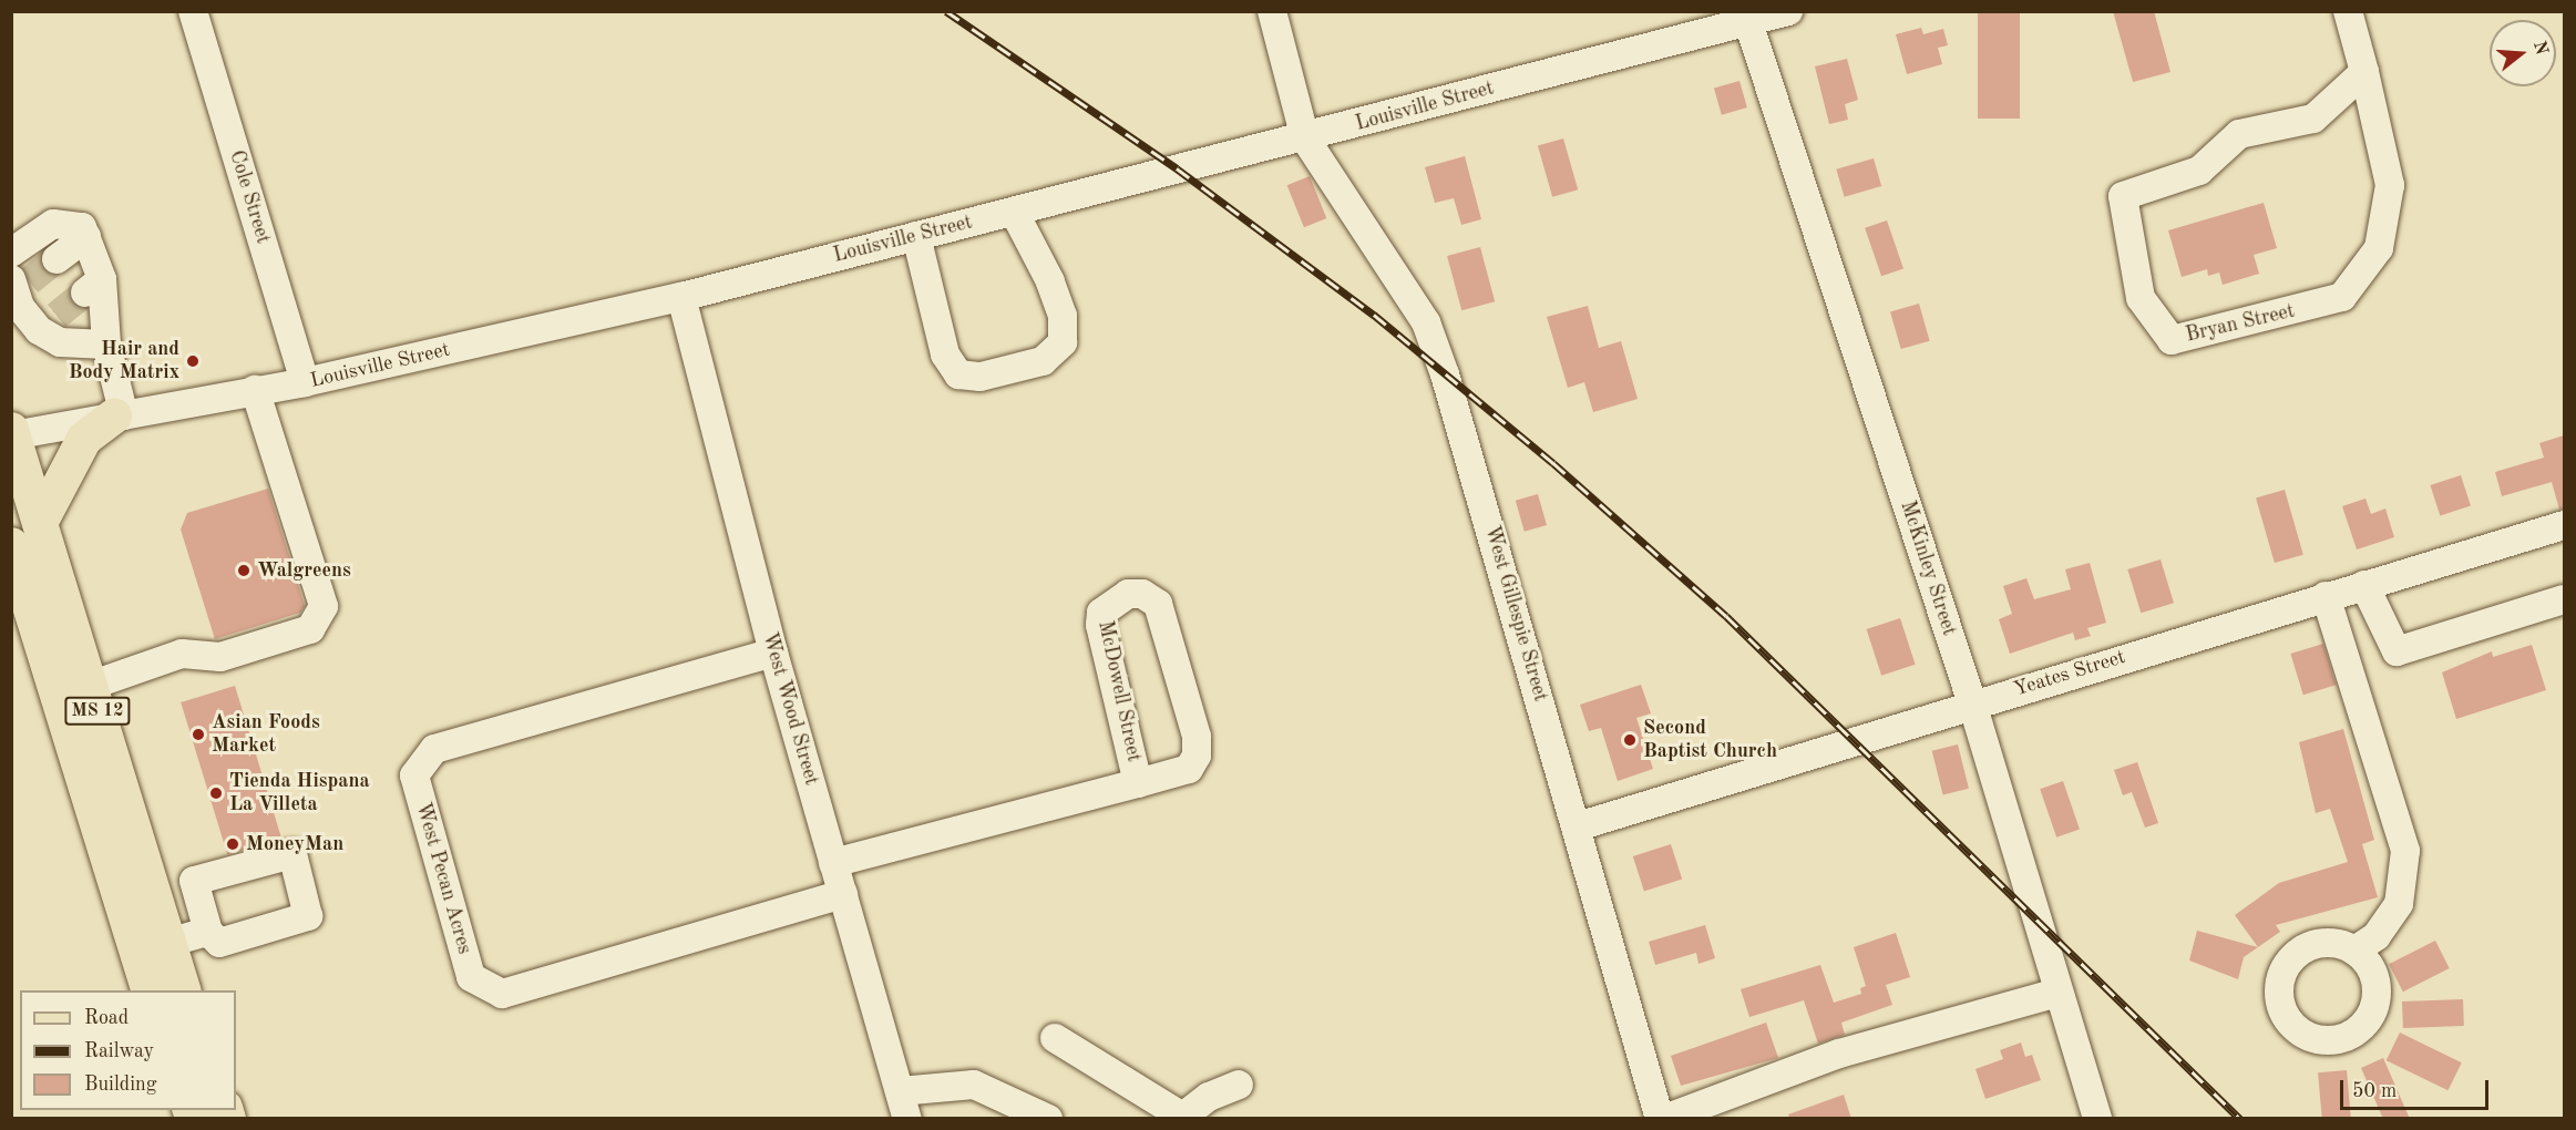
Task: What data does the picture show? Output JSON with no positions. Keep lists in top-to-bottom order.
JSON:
{
  "streets": {
    "main road": ["MS 12"],
    "street": [
      "Louisville Street",
      "Cole Street",
      "Bryan Street",
      "McKinley Street",
      "West Gillespie Street",
      "Yeates Street",
      "McDowell Street",
      "West Wood Street",
      "West Pecan Acres"
    ]
  },
  "crossings": [
    ["Louisville Street", "Cole Street"],
    ["Louisville Street", "McKinley Street"],
    ["Louisville Street", "West Gillespie Street"],
    ["Louisville Street", "West Wood Street"],
    ["Louisville Street", "MS 12"],
    ["McKinley Street", "Yeates Street"],
    ["West Gillespie Street", "Yeates Street"],
    ["McDowell Street", "West Wood Street"],
    ["West Wood Street", "West Pecan Acres"]
  ],
  "places": [
    "Hair and Body Matrix",
    "Walgreens",
    "Asian Foods Market",
    "Second Baptist Church",
    "Tienda Hispana La Villeta",
    "MoneyMan"
  ],
  "legend": ["Road", "Railway", "Building"],
  "scale_bar": "50 m",
  "north": "right"
}
